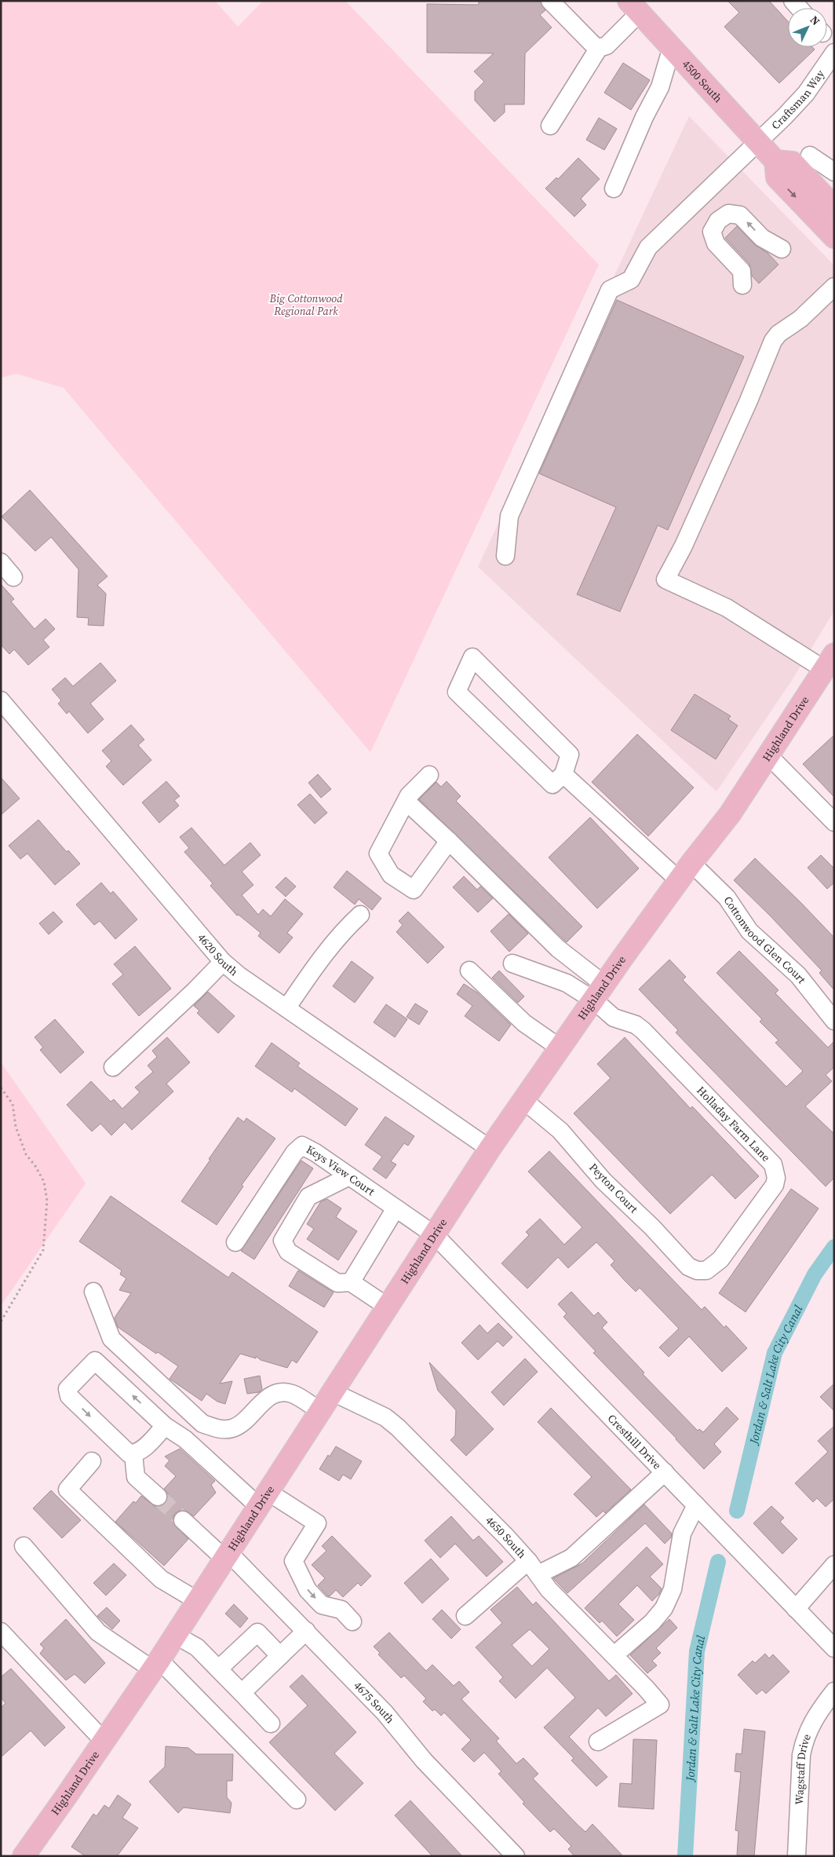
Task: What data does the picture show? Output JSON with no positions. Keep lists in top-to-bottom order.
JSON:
{
  "streets": {
    "main road": ["4500 South", "Highland Drive"],
    "street": [
      "Craftsman Way",
      "Cottonwood Glen Court",
      "4620 South",
      "Holladay Farm Lane",
      "Keys View Court",
      "Peyton Court",
      "Cresthill Drive",
      "4650 South",
      "4675 South",
      "Wagstaff Drive"
    ]
  },
  "crossings": [
    ["4500 South", "Craftsman Way"],
    ["Highland Drive", "Cottonwood Glen Court"],
    ["Highland Drive", "4620 South"],
    ["Highland Drive", "Holladay Farm Lane"],
    ["Highland Drive", "Keys View Court"],
    ["Highland Drive", "Peyton Court"],
    ["Highland Drive", "Cresthill Drive"],
    ["Highland Drive", "4650 South"],
    ["Highland Drive", "4675 South"],
    ["Holladay Farm Lane", "Peyton Court"],
    ["Keys View Court", "Cresthill Drive"]
  ],
  "water": ["Jordan & Salt Lake City Canal"],
  "parks": ["Big Cottonwood Regional Park"],
  "north": "top right"
}
